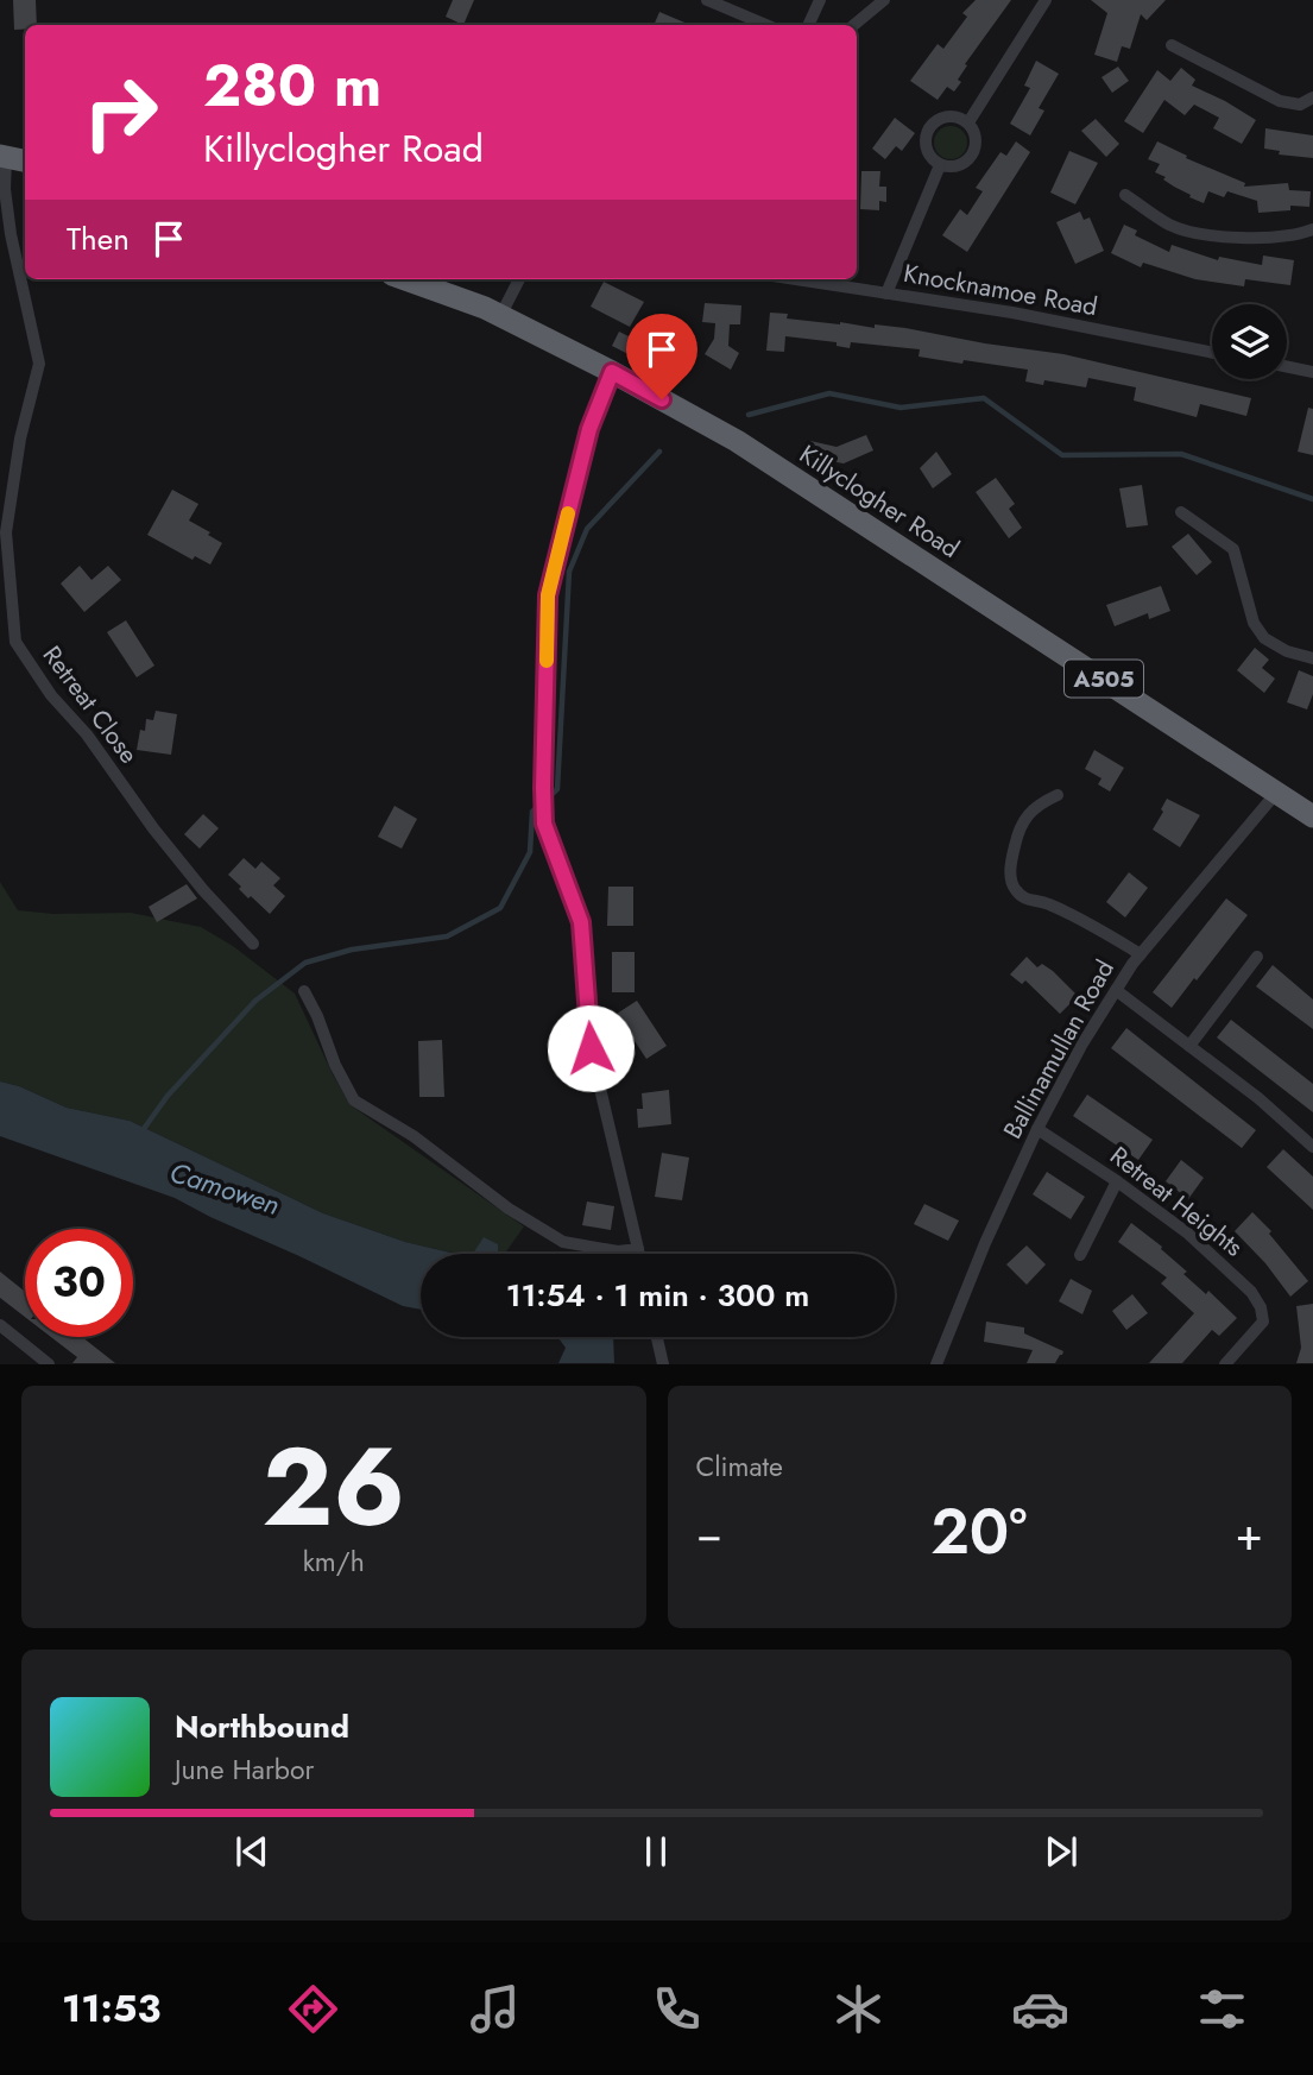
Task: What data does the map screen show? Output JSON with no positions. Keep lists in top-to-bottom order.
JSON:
{
  "streets": {
    "highway": ["Killyclogher Road", "A505"],
    "street": [
      "Knocknamoe Road",
      "Retreat Close",
      "Ballinamullan Road",
      "Retreat Heights"
    ]
  },
  "crossings": [
    ["Killyclogher Road", "Ballinamullan Road"],
    ["Ballinamullan Road", "Retreat Heights"]
  ],
  "water": ["Camowen"],
  "page": {
    "turn": ["280 m", "Killyclogher Road"],
    "then": "Then",
    "limit": "30",
    "trip": "11:54 · 1 min · 300 m",
    "tile": [
      ["26", "km/h"],
      "Climate"
    ],
    "heat": ["−", "20°", "+"],
    "song": ["Northbound", "June Harbor"],
    "tabs": "11:53"
  }
}
